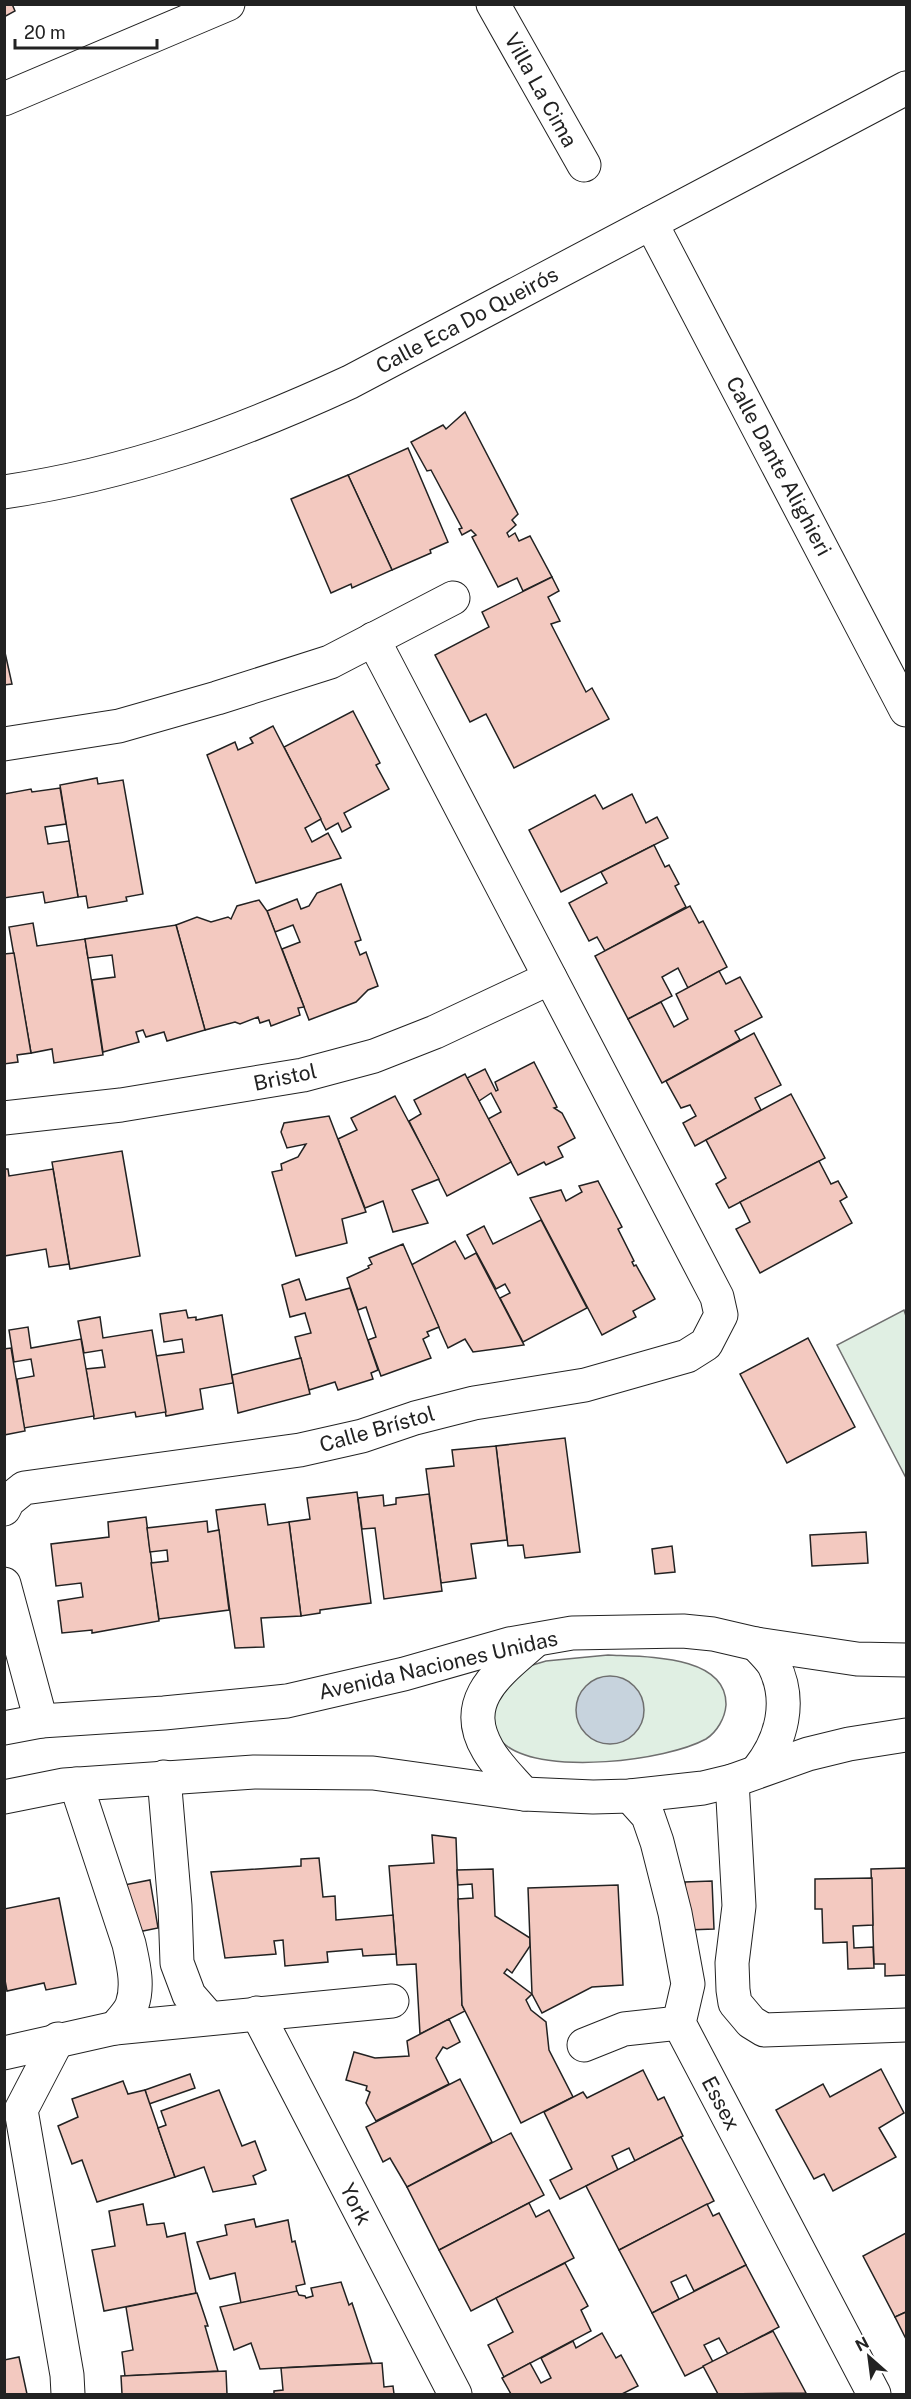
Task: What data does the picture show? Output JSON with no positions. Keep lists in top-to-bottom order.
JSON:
{
  "streets": {
    "street": [
      "Villa La Cima",
      "Calle Eca Do Queirós",
      "Calle Dante Alighieri",
      "Bristol",
      "Calle Brístol",
      "Avenida Naciones Unidas",
      "Essex",
      "York"
    ]
  },
  "crossings": [
    ["Calle Eca Do Queirós", "Calle Dante Alighieri"],
    ["Bristol", "Calle Brístol"]
  ],
  "scale_bar": "20 m",
  "north": "top left"
}
